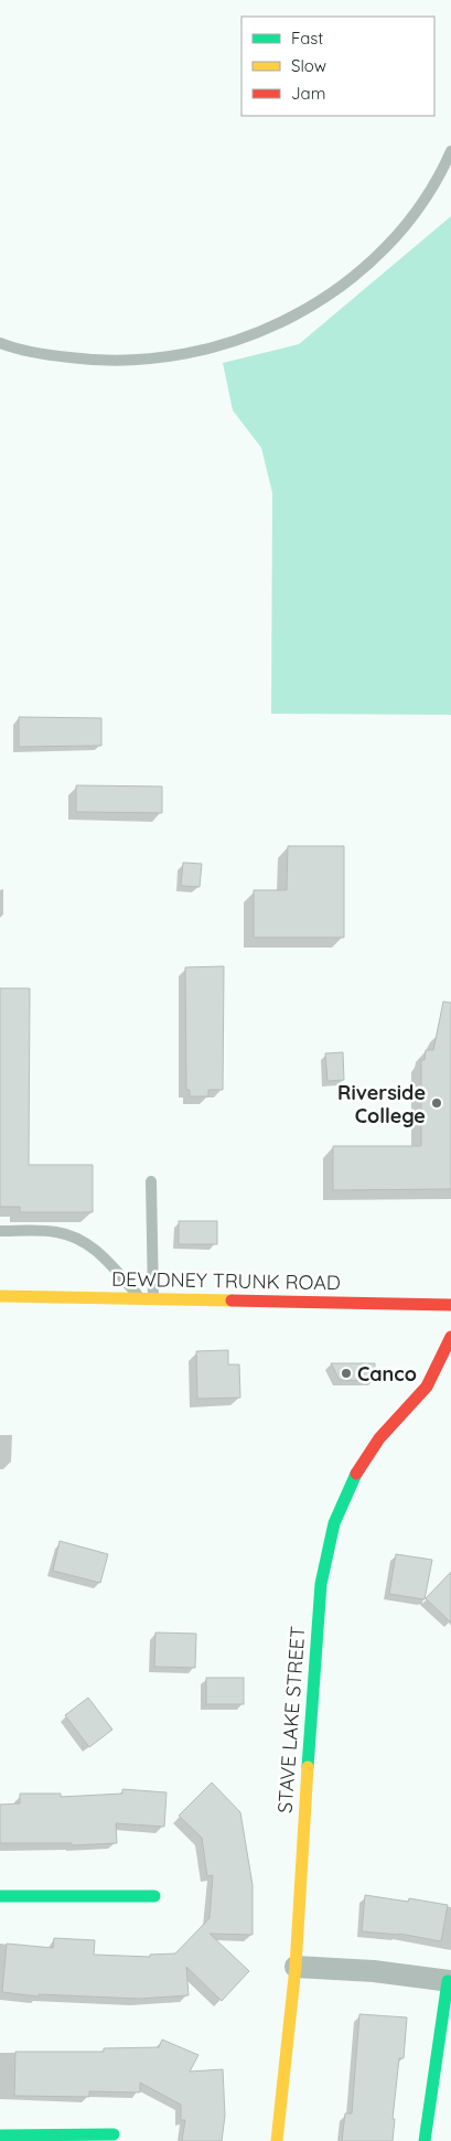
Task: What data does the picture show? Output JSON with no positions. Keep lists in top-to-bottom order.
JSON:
{
  "streets": {
    "main road": ["DEWDNEY TRUNK ROAD", "STAVE LAKE STREET"]
  },
  "places": ["Riverside College", "Canco"],
  "legend": ["Fast", "Slow", "Jam"]
}
